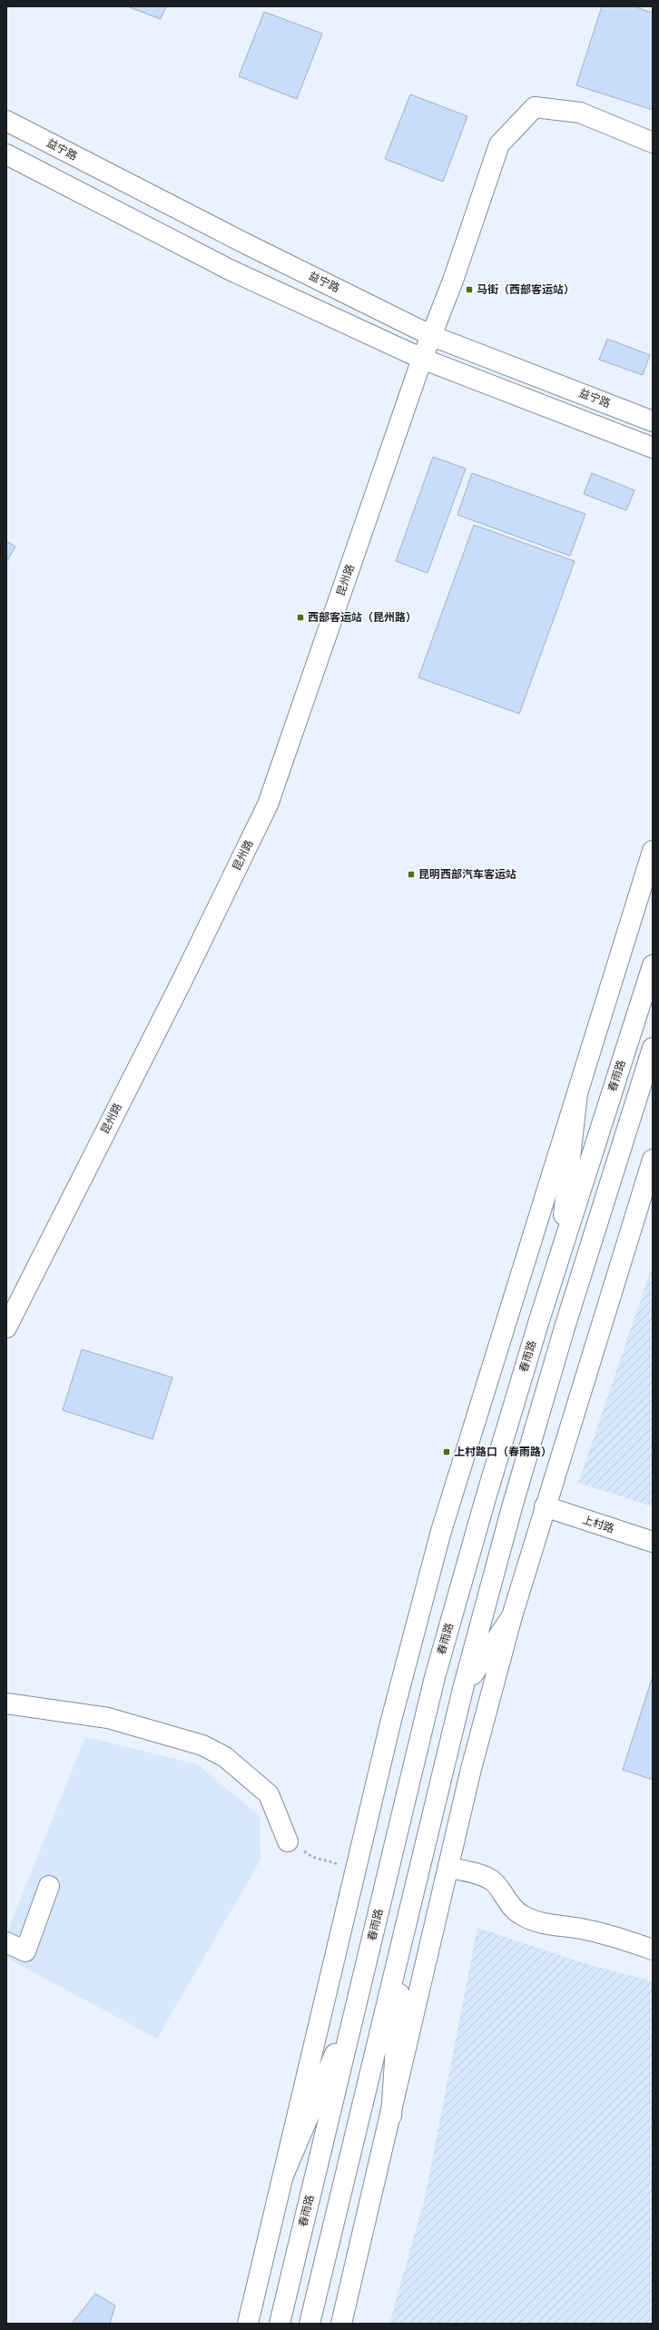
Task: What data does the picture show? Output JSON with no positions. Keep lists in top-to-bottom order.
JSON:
{
  "streets": {
    "main road": [
      "益宁路",
      "昆州路",
      "春雨路",
      "上村路"
    ]
  },
  "crossings": [
    ["益宁路", "昆州路"]
  ],
  "places": {
    "transit": [
      "马街（西部客运站）",
      "西部客运站（昆州路）",
      "昆明西部汽车客运站",
      "上村路口（春雨路）"
    ]
  }
}
